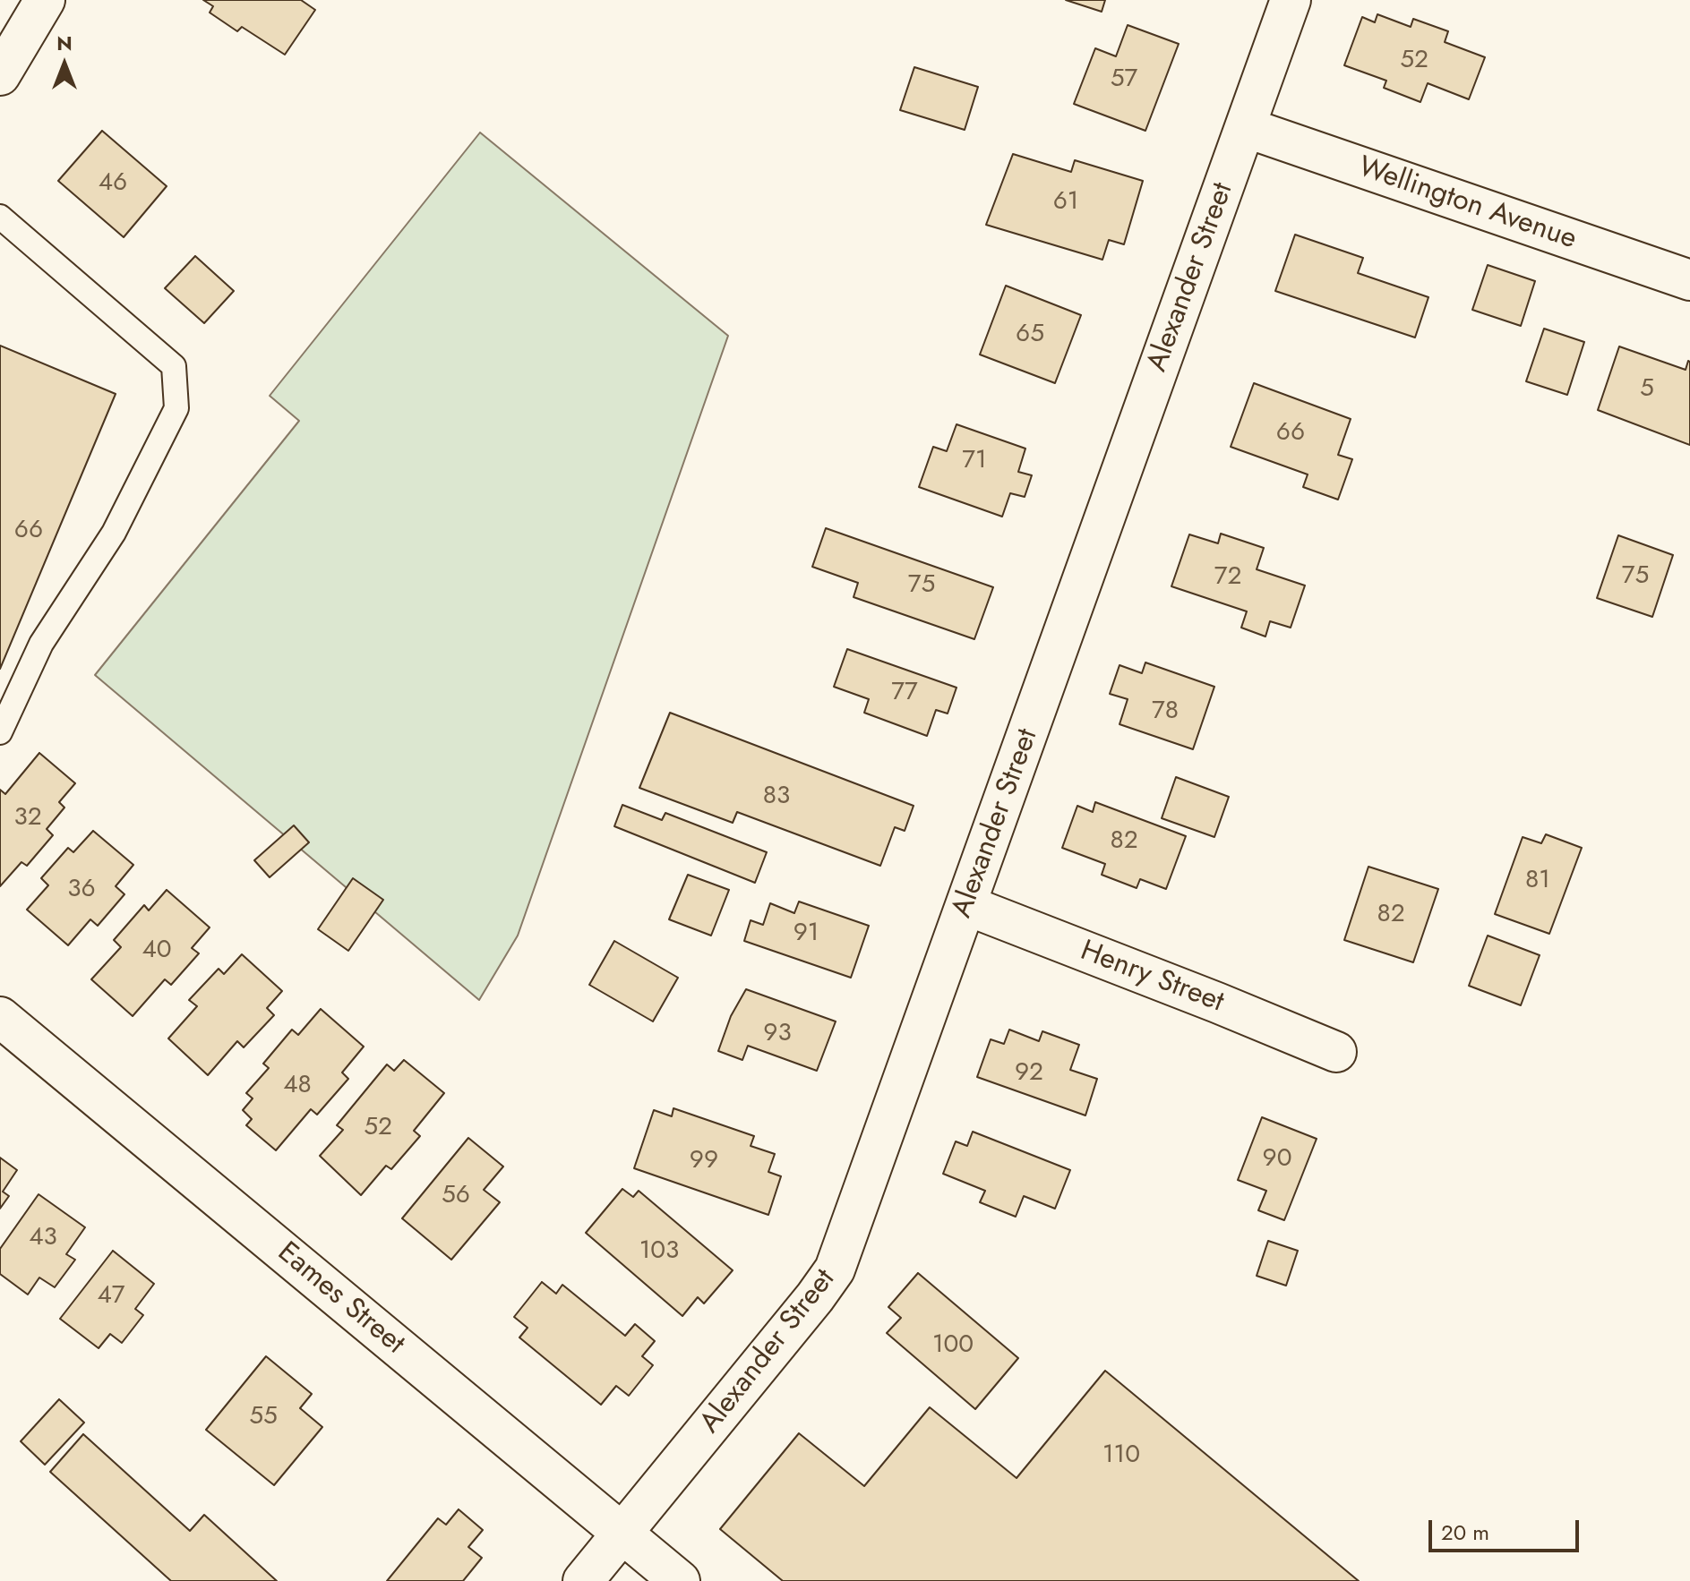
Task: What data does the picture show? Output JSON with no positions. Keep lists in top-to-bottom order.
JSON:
{
  "streets": {
    "street": [
      "Wellington Avenue",
      "Alexander Street",
      "Henry Street",
      "Eames Street"
    ]
  },
  "crossings": [
    ["Wellington Avenue", "Alexander Street"],
    ["Alexander Street", "Henry Street"],
    ["Alexander Street", "Eames Street"]
  ],
  "house_numbers": [
    "52",
    "57",
    "46",
    "61",
    "65",
    "5",
    "66",
    "71",
    "66",
    "75",
    "72",
    "75",
    "77",
    "78",
    "83",
    "32",
    "82",
    "81",
    "36",
    "82",
    "91",
    "40",
    "93",
    "92",
    "48",
    "52",
    "90",
    "99",
    "56",
    "43",
    "103",
    "47",
    "100",
    "55",
    "110"
  ],
  "scale_bar": "20 m",
  "north": "top"
}
